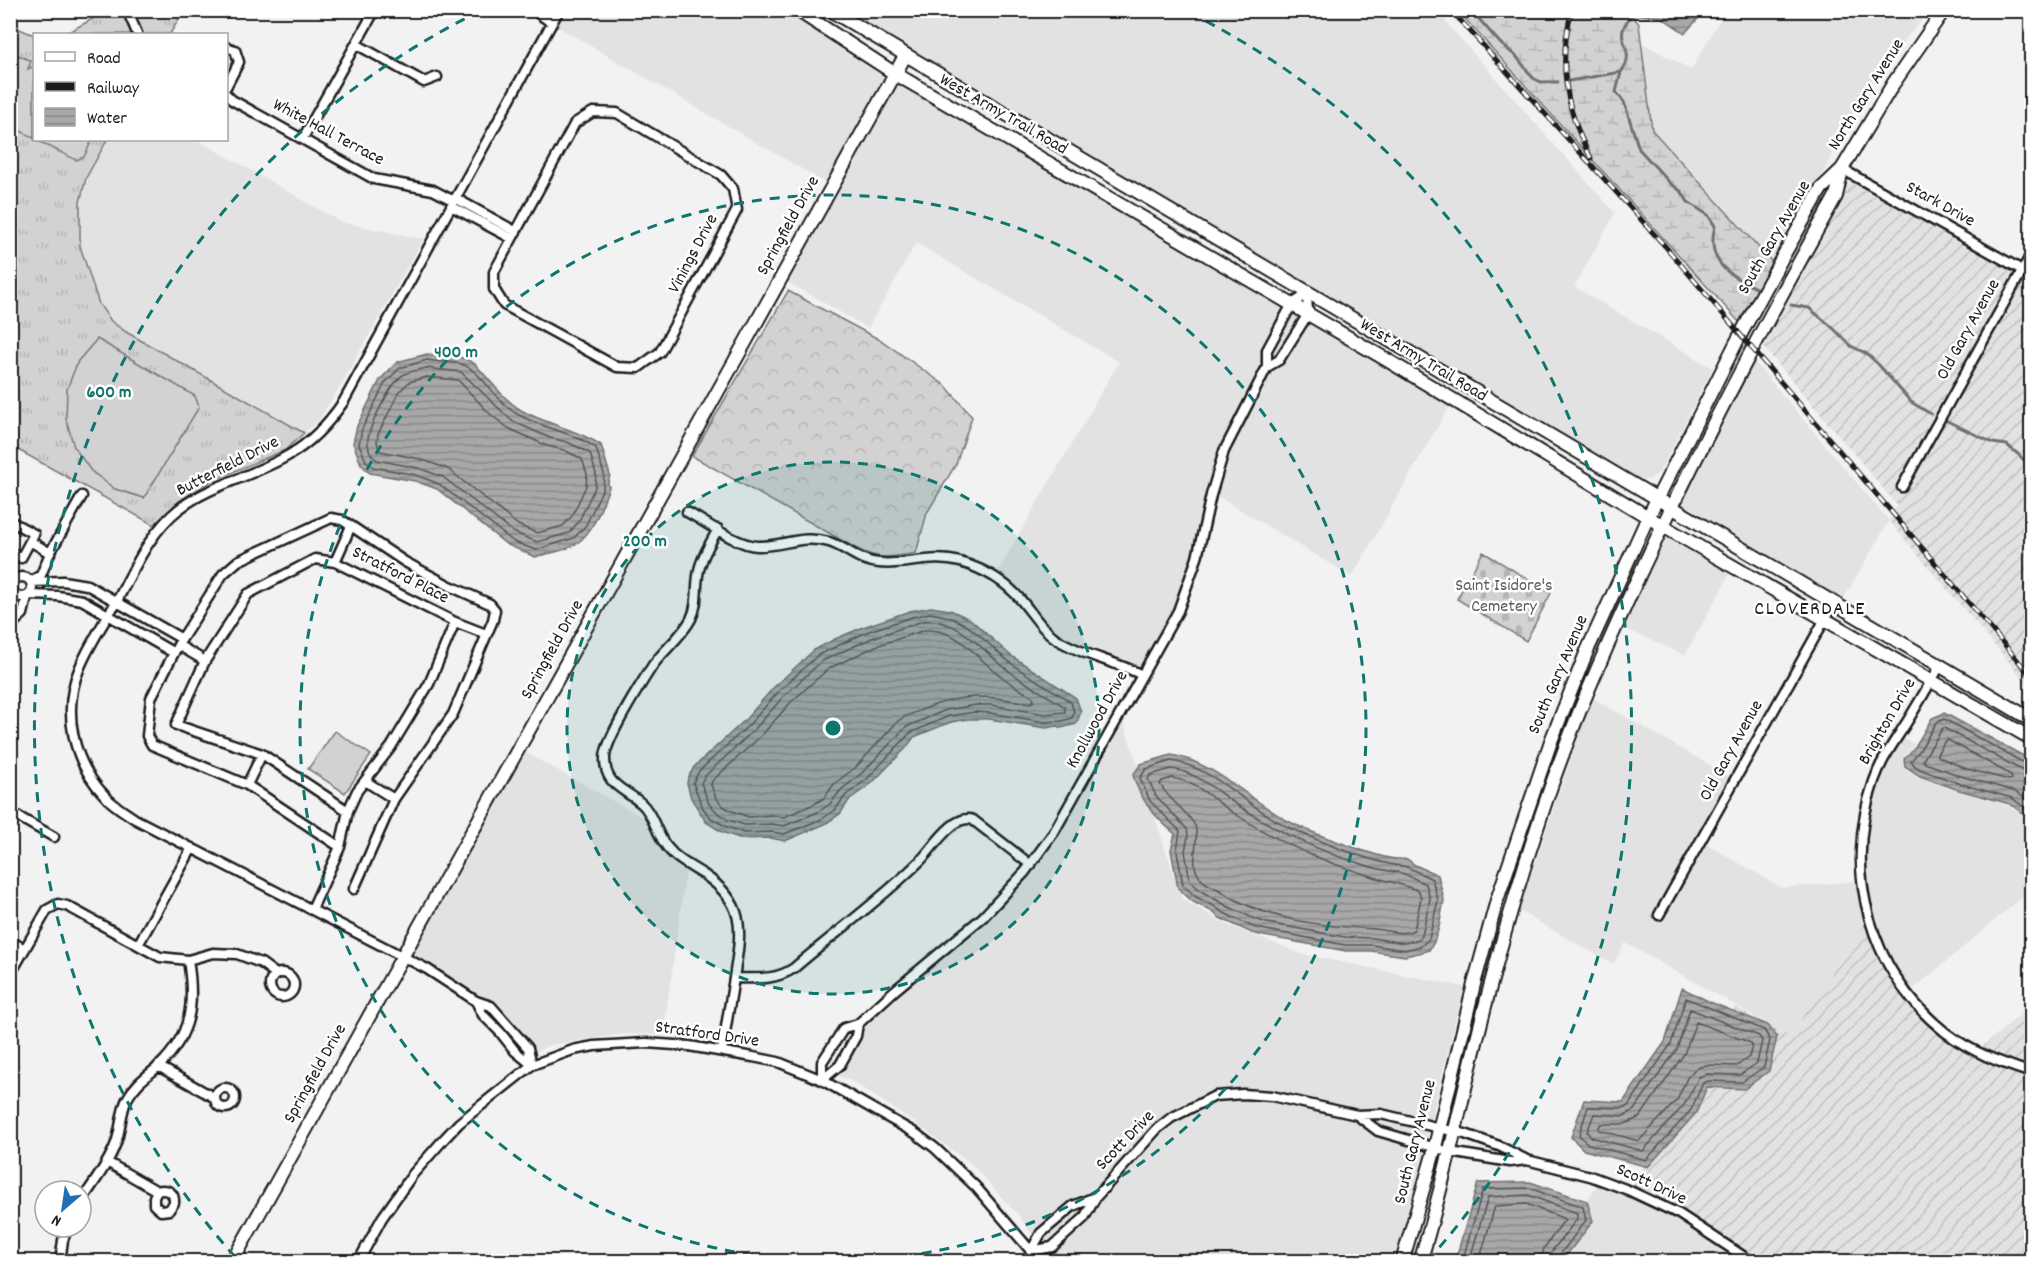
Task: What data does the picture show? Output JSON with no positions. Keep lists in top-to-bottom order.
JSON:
{
  "streets": {
    "main road": [
      "North Gary Avenue",
      "West Army Trail Road",
      "Springfield Drive",
      "South Gary Avenue"
    ],
    "street": [
      "White Hall Terrace",
      "Stark Drive",
      "Vinings Drive",
      "Old Gary Avenue",
      "Butterfield Drive",
      "Stratford Place",
      "Knollwood Drive",
      "Brighton Drive",
      "Stratford Drive",
      "Scott Drive"
    ]
  },
  "crossings": [
    ["North Gary Avenue", "Stark Drive"],
    ["North Gary Avenue", "South Gary Avenue"],
    ["West Army Trail Road", "Springfield Drive"],
    ["West Army Trail Road", "South Gary Avenue"],
    ["West Army Trail Road", "Old Gary Avenue"],
    ["West Army Trail Road", "Knollwood Drive"],
    ["West Army Trail Road", "Brighton Drive"],
    ["White Hall Terrace", "Butterfield Drive"],
    ["Stark Drive", "South Gary Avenue"],
    ["Stark Drive", "Old Gary Avenue"],
    ["Springfield Drive", "Butterfield Drive"],
    ["South Gary Avenue", "Scott Drive"],
    ["Butterfield Drive", "Stratford Place"],
    ["Butterfield Drive", "Stratford Drive"],
    ["Knollwood Drive", "Stratford Drive"],
    ["Stratford Drive", "Scott Drive"]
  ],
  "districts": ["CLOVERDALE"],
  "parks": ["Saint Isidore's Cemetery"],
  "legend": ["Road", "Railway", "Water"],
  "north": "bottom left",
  "rings": ["400 m", "600 m", "200 m"]
}
